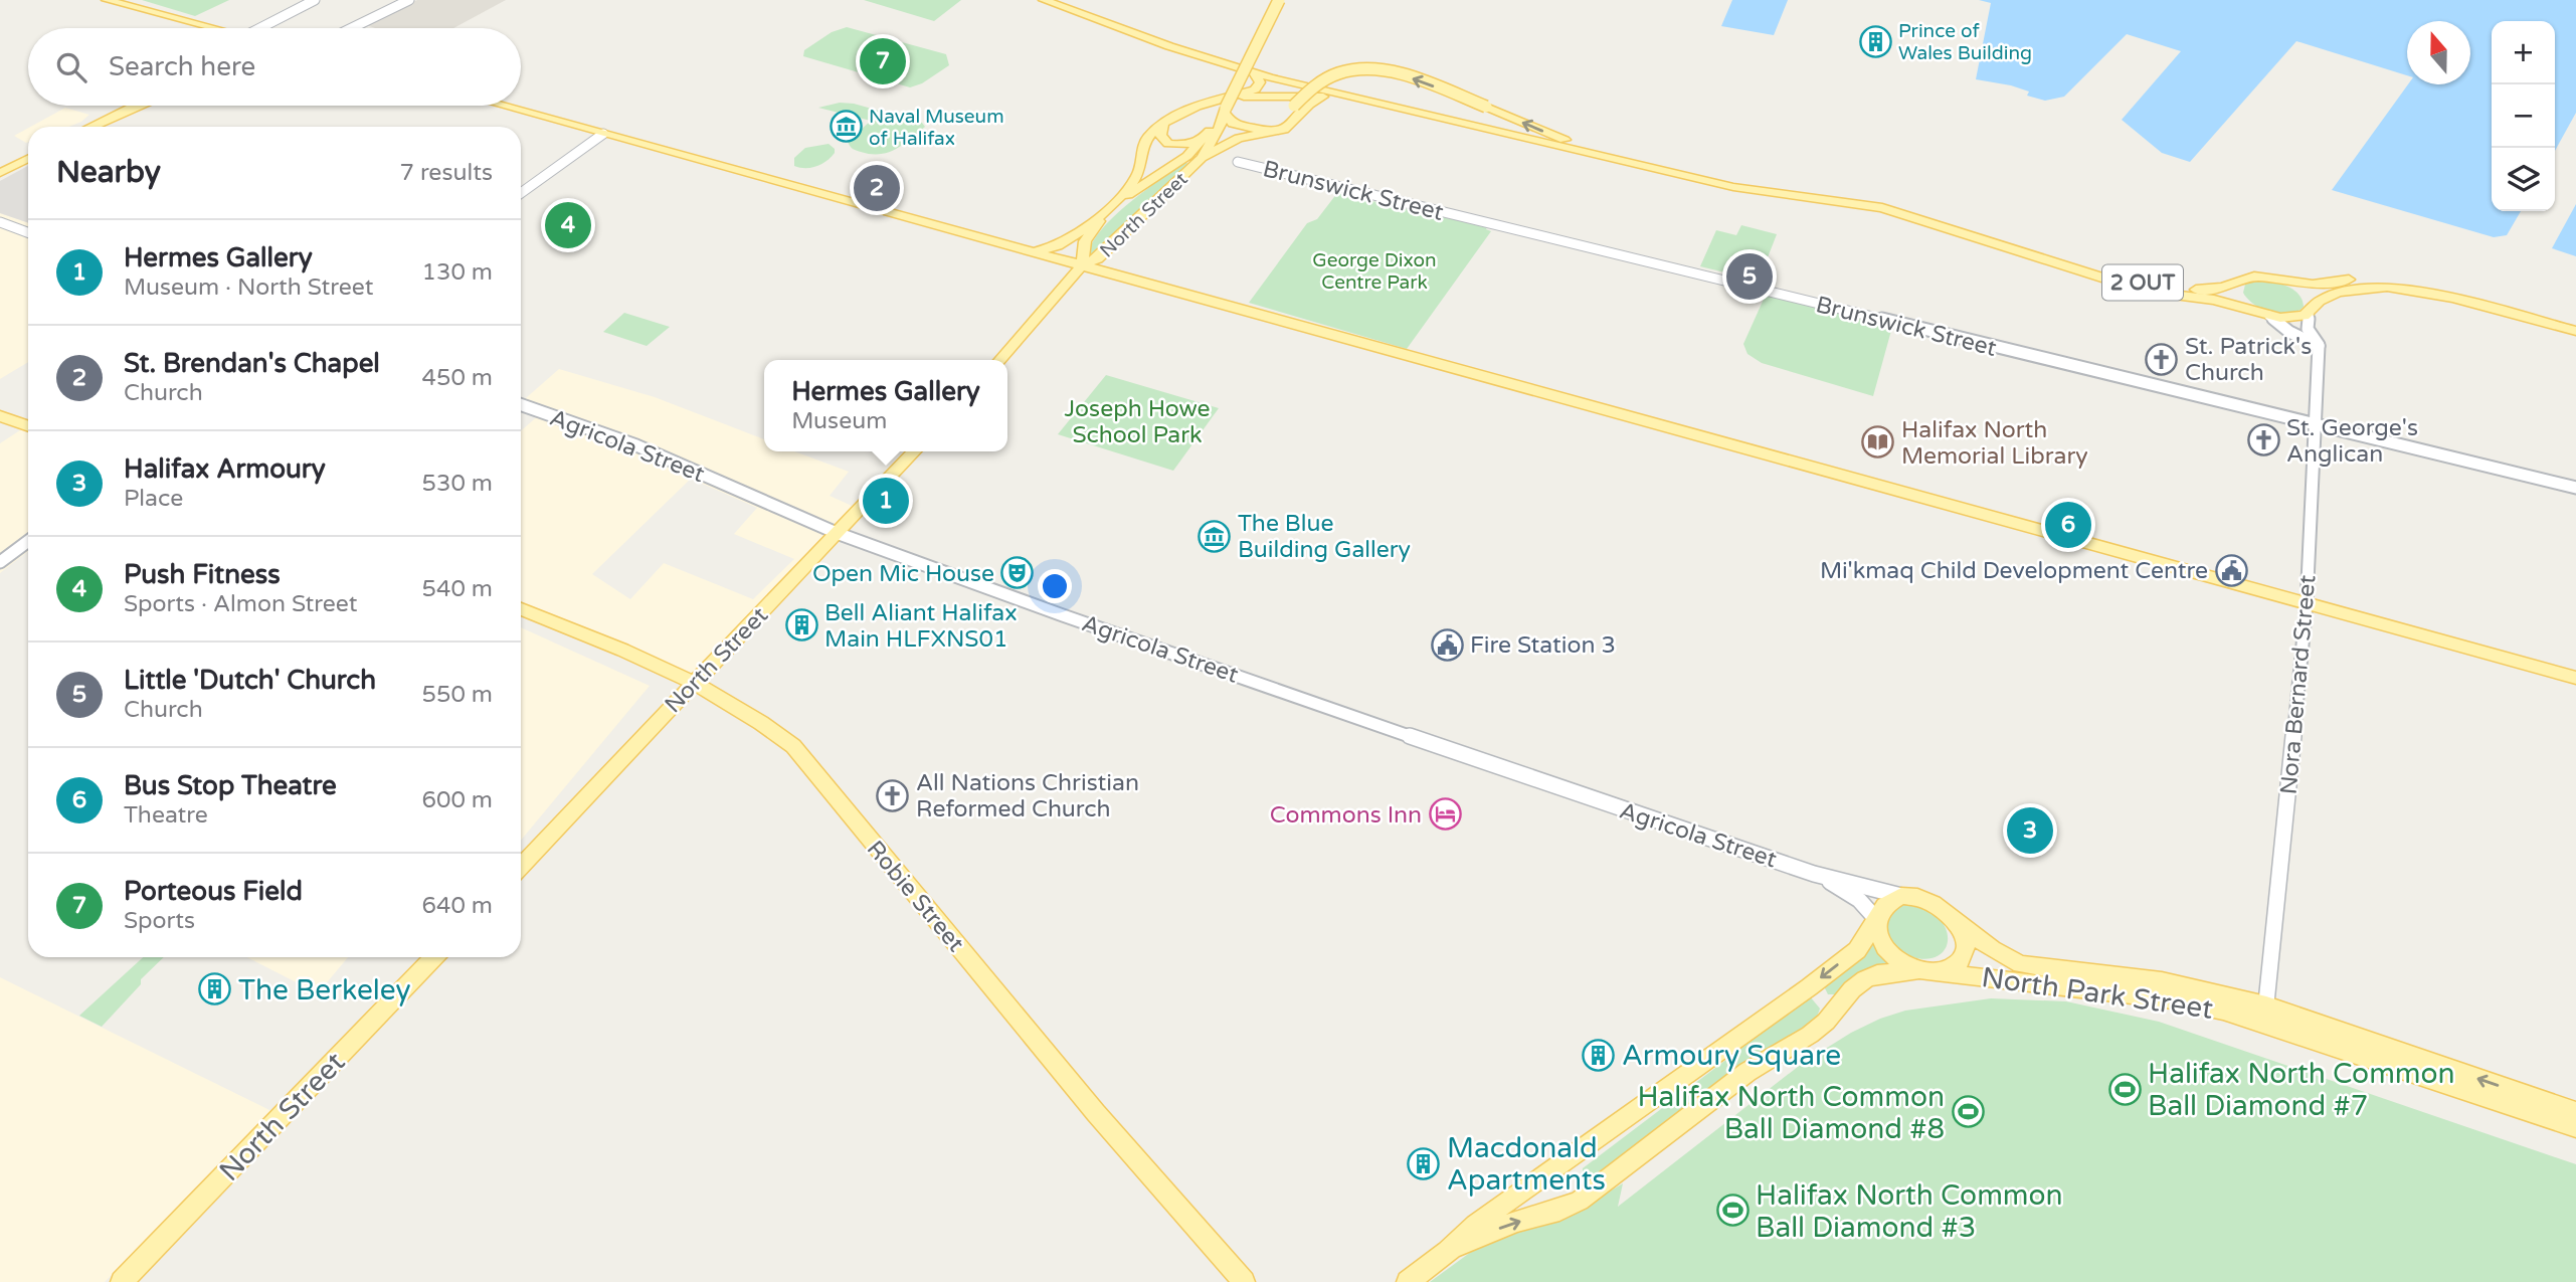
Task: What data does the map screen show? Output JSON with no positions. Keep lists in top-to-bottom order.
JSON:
{
  "streets": {
    "main road": [
      "North Street",
      "2 OUT",
      "Robie Street",
      "North Park Street"
    ],
    "street": ["Brunswick Street", "Agricola Street", "Nora Bernard Street"]
  },
  "crossings": [
    ["Brunswick Street", "Nora Bernard Street"],
    ["North Street", "Agricola Street"],
    ["North Street", "Robie Street"],
    ["Agricola Street", "North Park Street"],
    ["Nora Bernard Street", "North Park Street"]
  ],
  "parks": ["George Dixon Centre Park", "Joseph Howe School Park"],
  "places": {
    "building": [
      "Prince of Wales Building",
      "Bell Aliant Halifax Main HLFXNS01",
      "The Berkeley",
      "Armoury Square",
      "Macdonald Apartments"
    ],
    "museum": ["Naval Museum of Halifax", "The Blue Building Gallery"],
    "church": ["St. Patrick's Church", "St. George's Anglican", "All Nations Christian Reformed Church"],
    "library": ["Halifax North Memorial Library"],
    "public building": ["Mi'kmaq Child Development Centre", "Fire Station 3"],
    "theatre": ["Open Mic House"],
    "hotel": ["Commons Inn"],
    "sports": ["Halifax North Common Ball Diamond #7", "Halifax North Common Ball Diamond #8", "Halifax North Common Ball Diamond #3"]
  },
  "north": "top",
  "page": {
    "map_buttons": ["+", "−"],
    "search": "Search here",
    "pins": [
      "7",
      "2",
      "4",
      "5",
      "1",
      "6",
      "3"
    ],
    "heading": ["Nearby", "7 results"],
    "list": [
      {
        "mark": "1",
        "name": "Hermes Gallery",
        "note": "Museum · North Street",
        "value": "130 m"
      },
      {
        "mark": "2",
        "name": "St. Brendan's Chapel",
        "note": "Church",
        "value": "450 m"
      },
      {
        "mark": "3",
        "name": "Halifax Armoury",
        "note": "Place",
        "value": "530 m"
      },
      {
        "mark": "4",
        "name": "Push Fitness",
        "note": "Sports · Almon Street",
        "value": "540 m"
      },
      {
        "mark": "5",
        "name": "Little 'Dutch' Church",
        "note": "Church",
        "value": "550 m"
      },
      {
        "mark": "6",
        "name": "Bus Stop Theatre",
        "note": "Theatre",
        "value": "600 m"
      },
      {
        "mark": "7",
        "name": "Porteous Field",
        "note": "Sports",
        "value": "640 m"
      }
    ],
    "popup": ["Hermes Gallery", "Museum"]
  }
}
